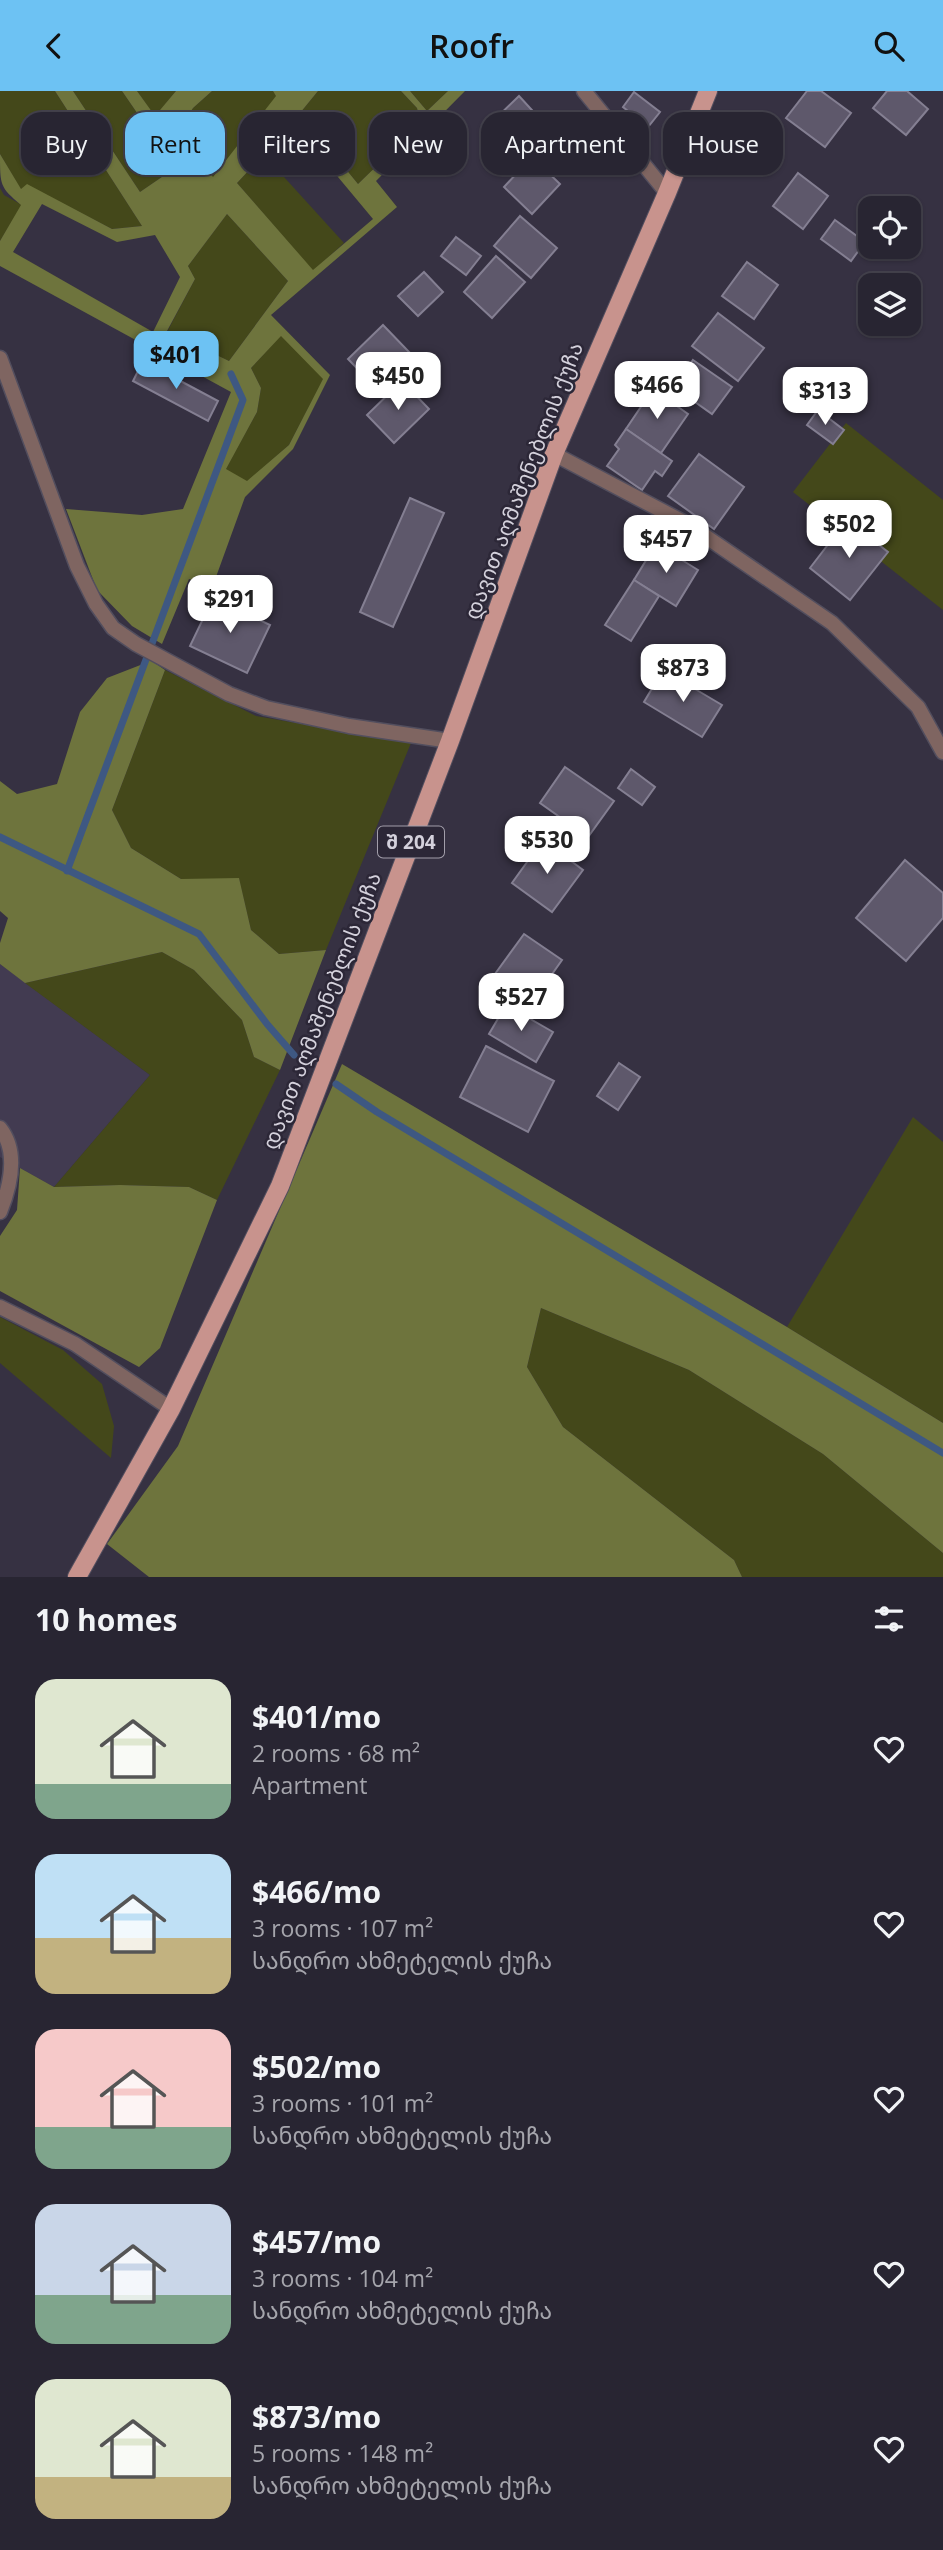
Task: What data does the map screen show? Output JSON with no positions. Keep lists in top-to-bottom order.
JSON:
{
  "streets": {
    "main road": ["დავით აღმაშენებლის ქუჩა", "შ 204"]
  },
  "page": {
    "header": "Roofr",
    "chip": [
      "Buy",
      "Rent",
      "Filters",
      "New",
      "Apartment",
      "House"
    ],
    "price": [
      "$401",
      "$450",
      "$466",
      "$313",
      "$502",
      "$457",
      "$291",
      "$873",
      "$530",
      "$527"
    ],
    "heading": "10 homes",
    "list": [
      {
        "name": "$401/mo",
        "note": "2 rooms · 68 m² · Apartment"
      },
      {
        "name": "$466/mo",
        "note": "3 rooms · 107 m² · სანდრო ახმეტელის ქუჩა"
      },
      {
        "name": "$502/mo",
        "note": "3 rooms · 101 m² · სანდრო ახმეტელის ქუჩა"
      },
      {
        "name": "$457/mo",
        "note": "3 rooms · 104 m² · სანდრო ახმეტელის ქუჩა"
      },
      {
        "name": "$873/mo",
        "note": "5 rooms · 148 m² · სანდრო ახმეტელის ქუჩა"
      }
    ]
  }
}
